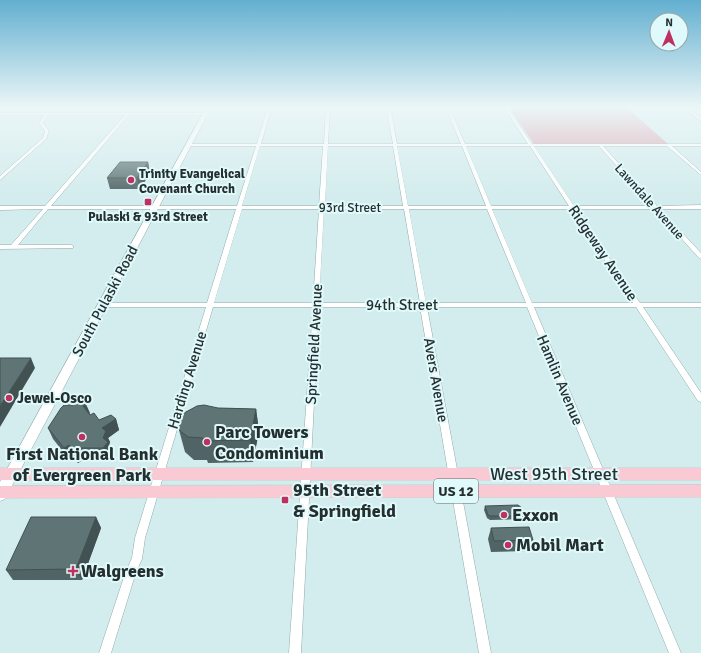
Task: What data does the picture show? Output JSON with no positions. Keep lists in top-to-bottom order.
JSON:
{
  "streets": {
    "main road": ["South Pulaski Road", "West 95th Street", "US 12"],
    "street": [
      "Lawndale Avenue",
      "93rd Street",
      "Ridgeway Avenue",
      "94th Street",
      "Springfield Avenue",
      "Harding Avenue",
      "Avers Avenue",
      "Hamlin Avenue"
    ]
  },
  "crossings": [
    ["Lawndale Avenue", "93rd Street"],
    ["93rd Street", "Ridgeway Avenue"],
    ["93rd Street", "South Pulaski Road"],
    ["93rd Street", "Springfield Avenue"],
    ["93rd Street", "Harding Avenue"],
    ["93rd Street", "Avers Avenue"],
    ["93rd Street", "Hamlin Avenue"],
    ["Ridgeway Avenue", "94th Street"],
    ["South Pulaski Road", "94th Street"],
    ["South Pulaski Road", "West 95th Street"],
    ["94th Street", "Springfield Avenue"],
    ["94th Street", "Harding Avenue"],
    ["94th Street", "Avers Avenue"],
    ["94th Street", "Hamlin Avenue"],
    ["Springfield Avenue", "West 95th Street"],
    ["Harding Avenue", "West 95th Street"],
    ["Avers Avenue", "West 95th Street"],
    ["Hamlin Avenue", "West 95th Street"]
  ],
  "places": {
    "other": [
      "Trinity Evangelical Covenant Church",
      "Jewel-Osco",
      "First National Bank of Evergreen Park",
      "Parc Towers Condominium",
      "Exxon",
      "Mobil Mart"
    ],
    "transit": ["Pulaski & 93rd Street", "95th Street & Springfield"],
    "health": ["Walgreens"]
  },
  "north": "top"
}
